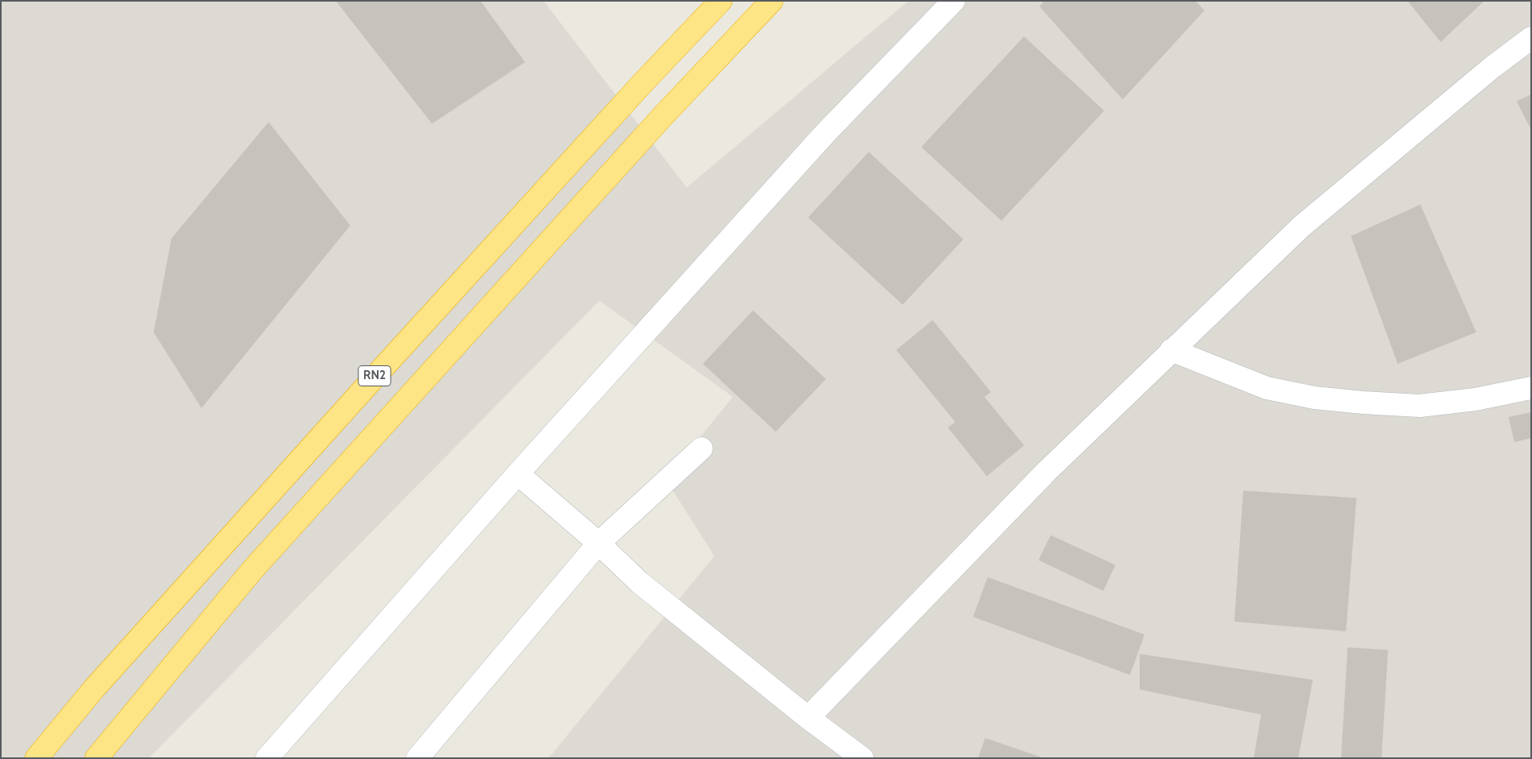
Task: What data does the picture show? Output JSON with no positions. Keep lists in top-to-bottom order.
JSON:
{
  "streets": {
    "highway": ["RN2"]
  }
}
